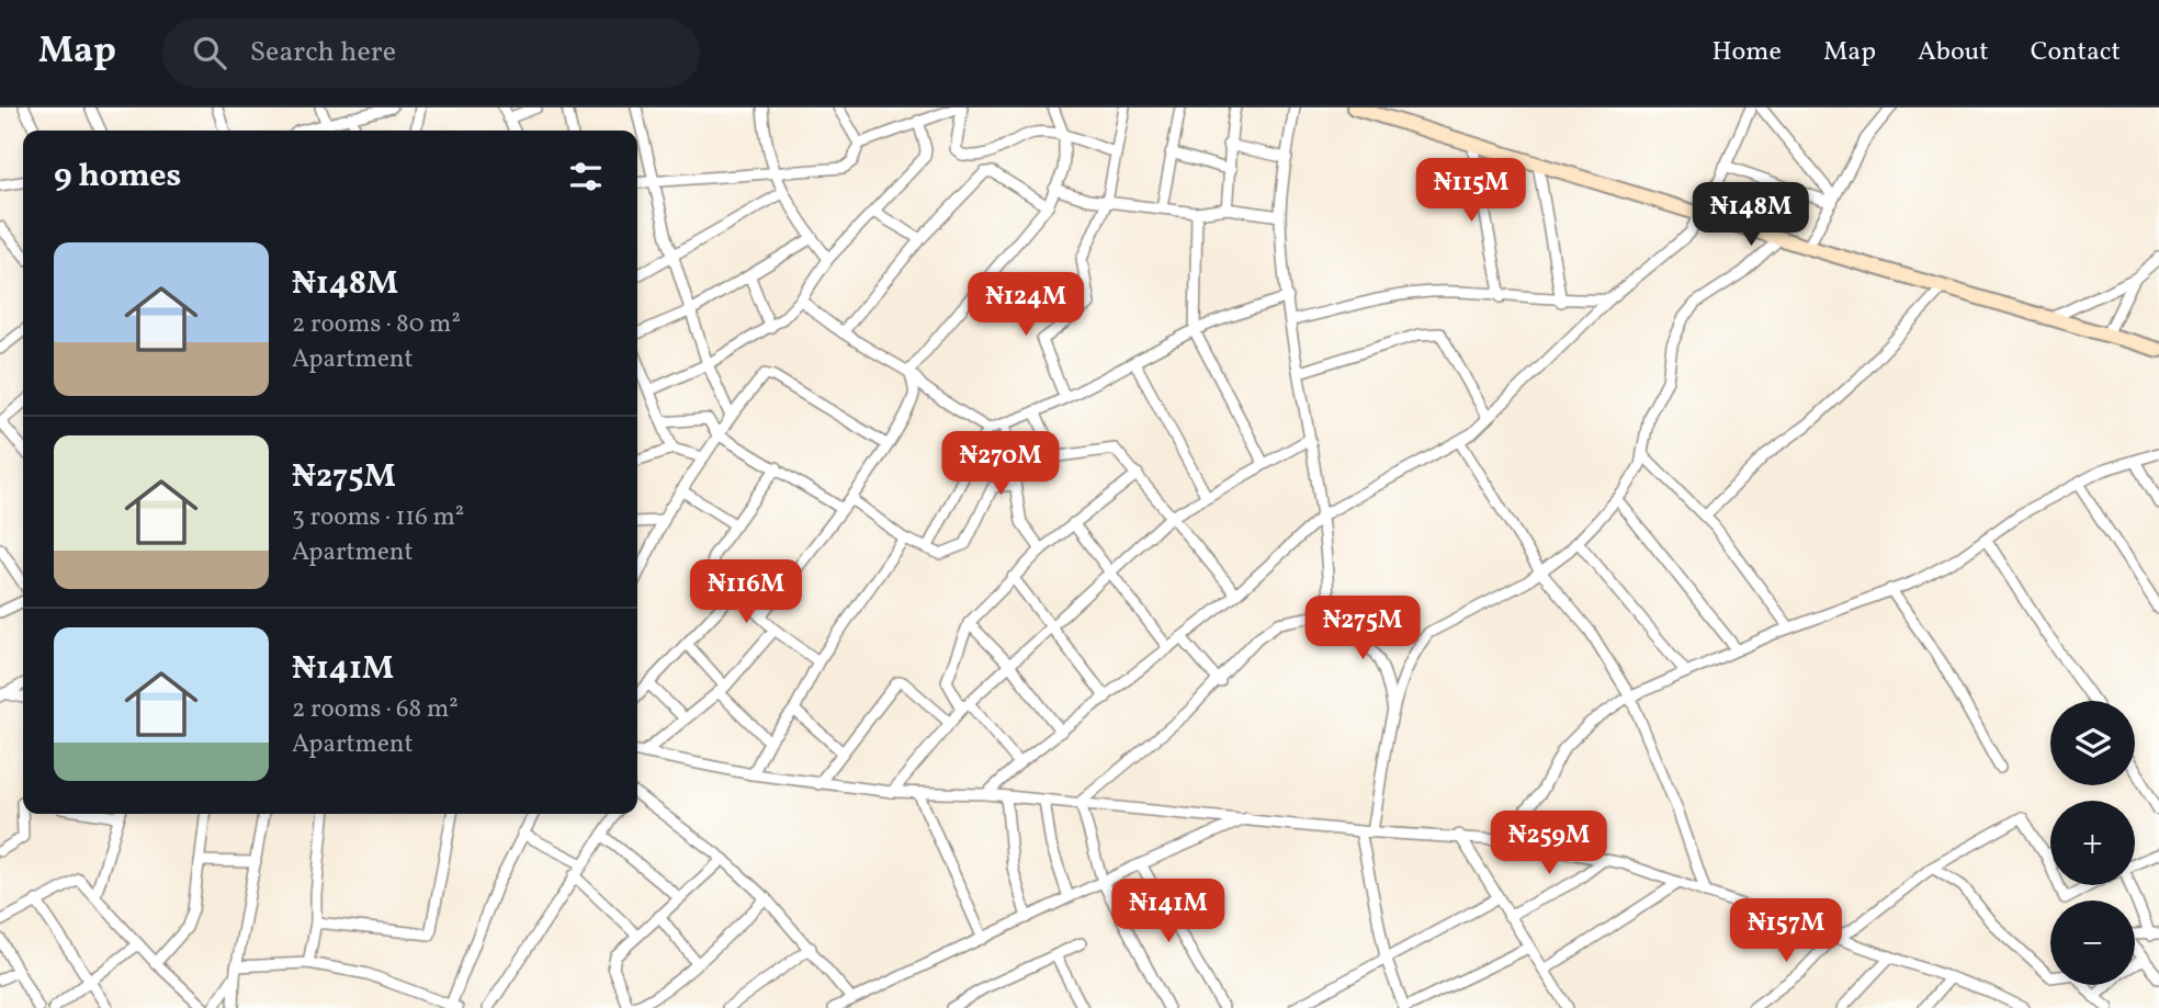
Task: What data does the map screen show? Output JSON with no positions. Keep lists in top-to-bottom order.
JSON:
{
  "page": {
    "header": "Map",
    "search": "Search here",
    "nav": [
      "Home",
      "Map",
      "About",
      "Contact"
    ],
    "heading": "9 homes",
    "price": [
      "₦115M",
      "₦148M",
      "₦124M",
      "₦270M",
      "₦116M",
      "₦275M",
      "₦259M",
      "₦141M",
      "₦157M"
    ],
    "list": [
      {
        "name": "₦148M",
        "note": "2 rooms · 80 m² · Apartment"
      },
      {
        "name": "₦275M",
        "note": "3 rooms · 116 m² · Apartment"
      },
      {
        "name": "₦141M",
        "note": "2 rooms · 68 m² · Apartment"
      }
    ],
    "map_buttons": ["+", "−"]
  }
}
